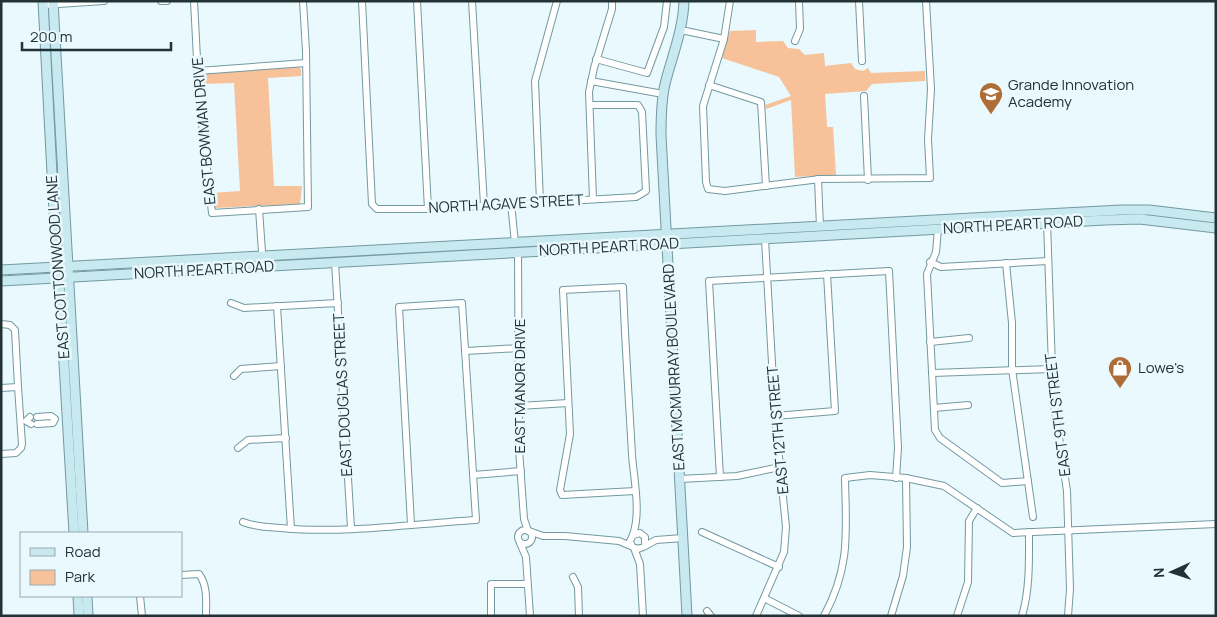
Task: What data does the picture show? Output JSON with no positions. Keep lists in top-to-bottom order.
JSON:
{
  "streets": {
    "street": [
      "EAST BOWMAN DRIVE",
      "NORTH AGAVE STREET",
      "NORTH PEART ROAD",
      "EAST COTTONWOOD LANE",
      "EAST MCMURRAY BOULEVARD",
      "EAST MANOR DRIVE",
      "EAST DOUGLAS STREET",
      "EAST 9TH STREET",
      "EAST 12TH STREET"
    ]
  },
  "crossings": [
    ["NORTH PEART ROAD", "EAST COTTONWOOD LANE"],
    ["NORTH PEART ROAD", "EAST MCMURRAY BOULEVARD"],
    ["NORTH PEART ROAD", "EAST MANOR DRIVE"],
    ["NORTH PEART ROAD", "EAST DOUGLAS STREET"],
    ["NORTH PEART ROAD", "EAST 9TH STREET"],
    ["NORTH PEART ROAD", "EAST 12TH STREET"]
  ],
  "places": {
    "school or university": ["Grande Innovation Academy"],
    "shop": ["Lowe's"]
  },
  "legend": ["Road", "Park"],
  "scale_bar": "200 m",
  "north": "left"
}
